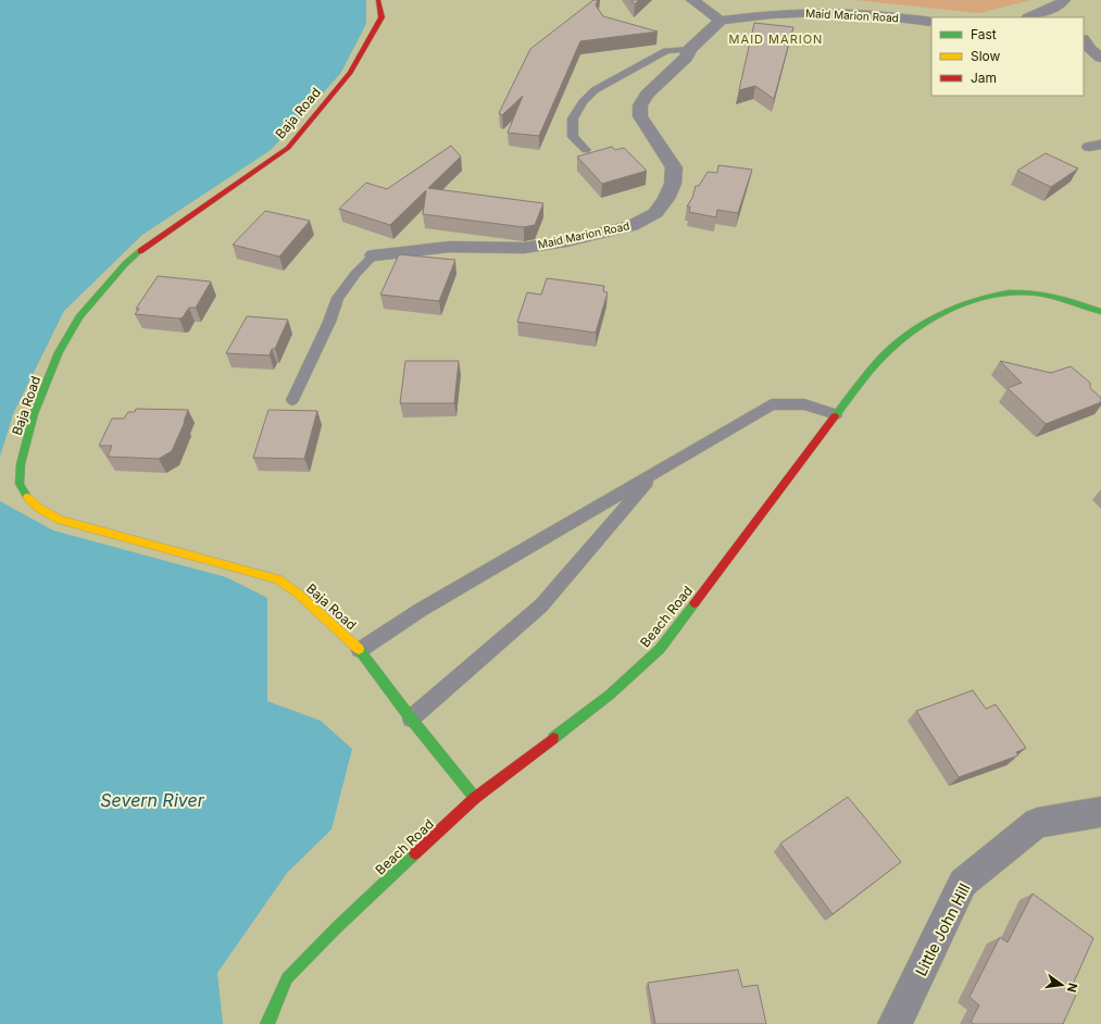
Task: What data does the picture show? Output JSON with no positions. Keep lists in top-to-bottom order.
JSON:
{
  "streets": {
    "street": [
      "Maid Marion Road",
      "Baja Road",
      "Beach Road",
      "Little John Hill"
    ]
  },
  "crossings": [
    ["Baja Road", "Beach Road"]
  ],
  "districts": ["MAID MARION"],
  "water": ["Severn River"],
  "legend": ["Fast", "Slow", "Jam"],
  "north": "right"
}
